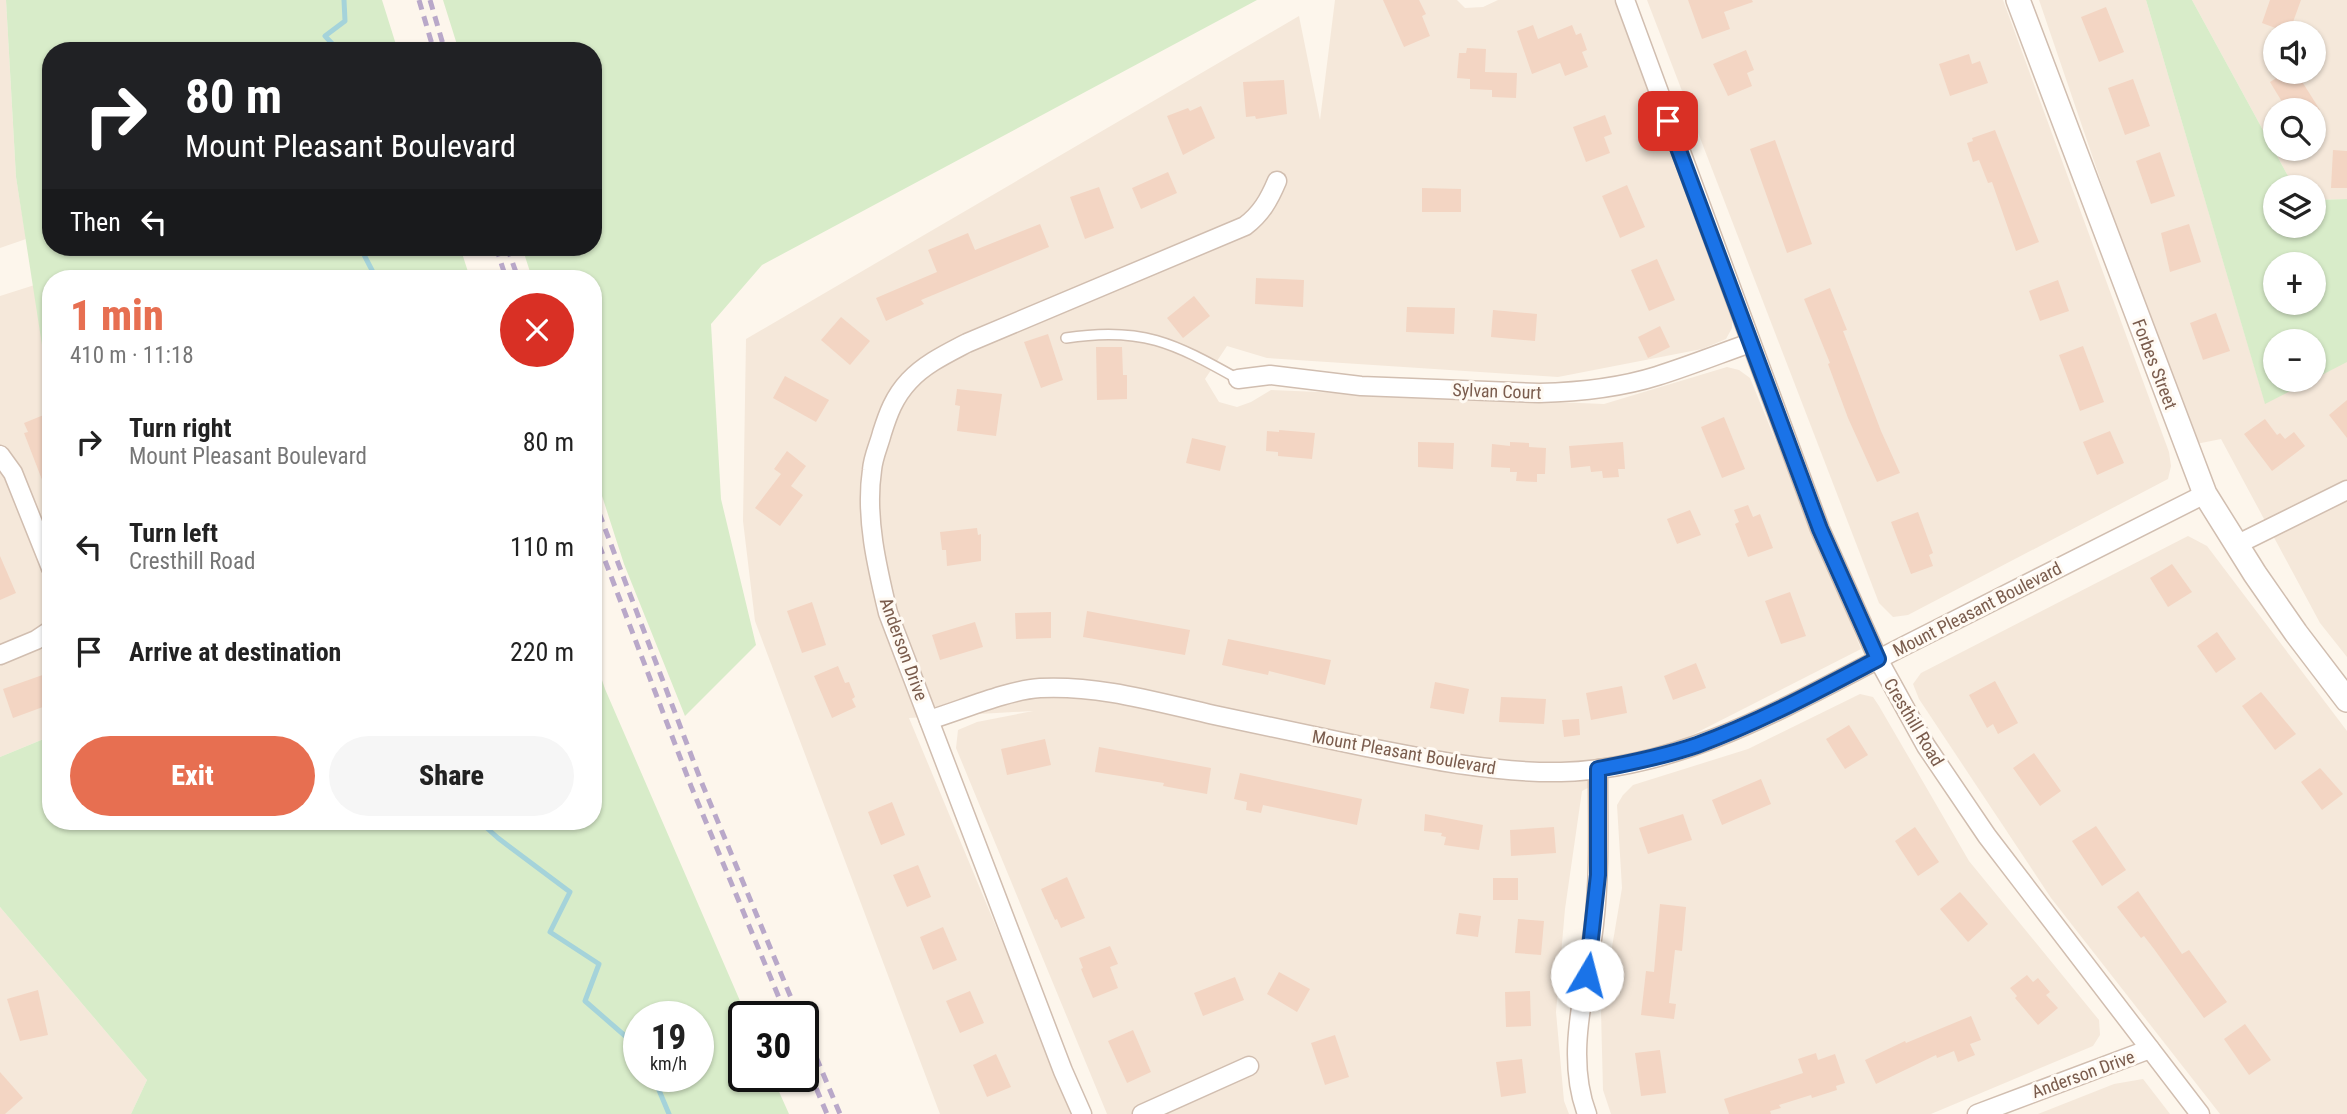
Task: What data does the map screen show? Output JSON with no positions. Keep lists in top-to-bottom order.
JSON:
{
  "streets": {
    "street": [
      "Forbes Street",
      "Sylvan Court",
      "Mount Pleasant Boulevard",
      "Anderson Drive",
      "Cresthill Road"
    ]
  },
  "crossings": [
    ["Forbes Street", "Mount Pleasant Boulevard"],
    ["Sylvan Court", "Cresthill Road"],
    ["Mount Pleasant Boulevard", "Anderson Drive"],
    ["Mount Pleasant Boulevard", "Cresthill Road"],
    ["Anderson Drive", "Cresthill Road"]
  ],
  "page": {
    "map_buttons": ["+", "−"],
    "turn": ["80 m", "Mount Pleasant Boulevard"],
    "then": "Then",
    "heading": ["1 min", "410 m · 11:18"],
    "list": [
      {
        "name": "Turn right",
        "note": "Mount Pleasant Boulevard",
        "value": "80 m"
      },
      {
        "name": "Turn left",
        "note": "Cresthill Road",
        "value": "110 m"
      },
      {
        "name": "Arrive at destination",
        "value": "220 m"
      }
    ],
    "buttons": ["Exit", "Share"],
    "speed": "19 km/h",
    "limit": "30"
  }
}
